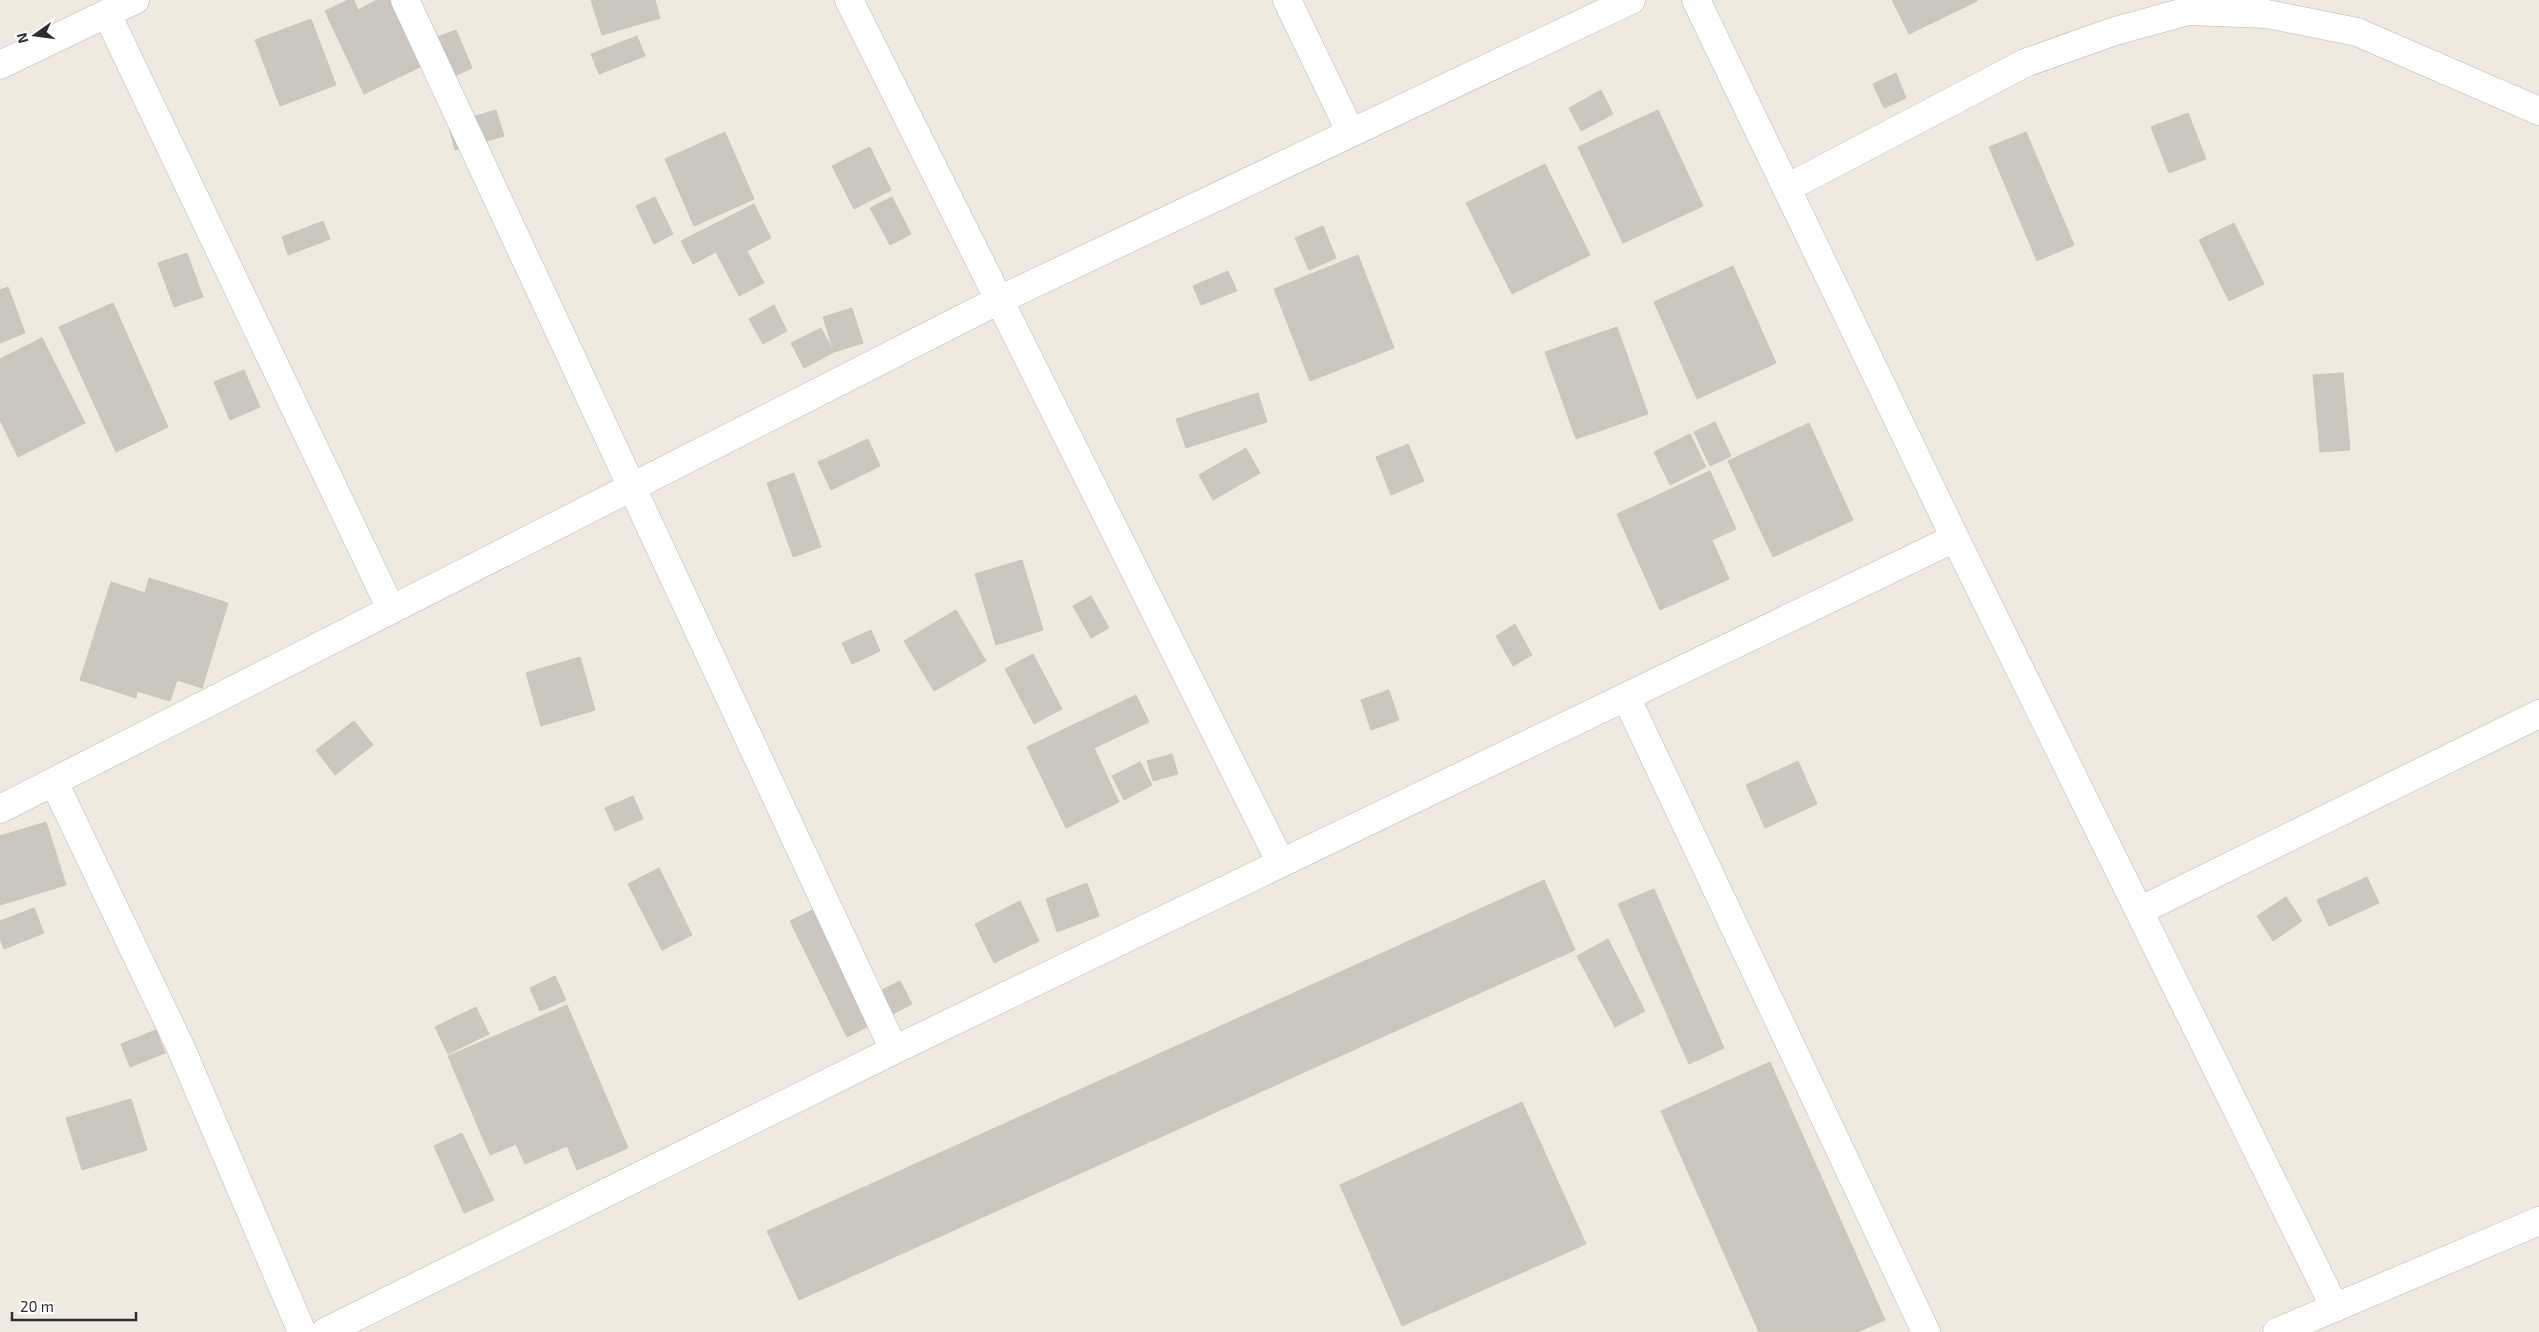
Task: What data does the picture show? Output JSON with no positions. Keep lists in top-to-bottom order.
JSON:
{
  "scale_bar": "20 m",
  "north": "left"
}
